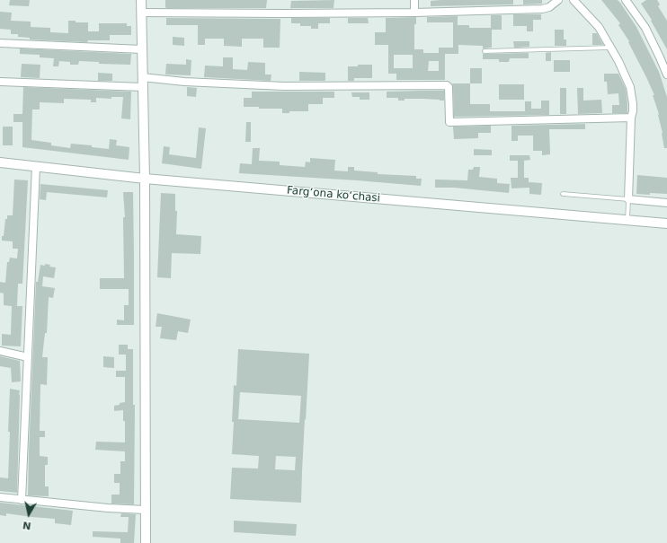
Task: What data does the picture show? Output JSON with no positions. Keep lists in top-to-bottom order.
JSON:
{
  "streets": {
    "street": ["Fargʻona koʻchasi"]
  },
  "north": "bottom"
}
